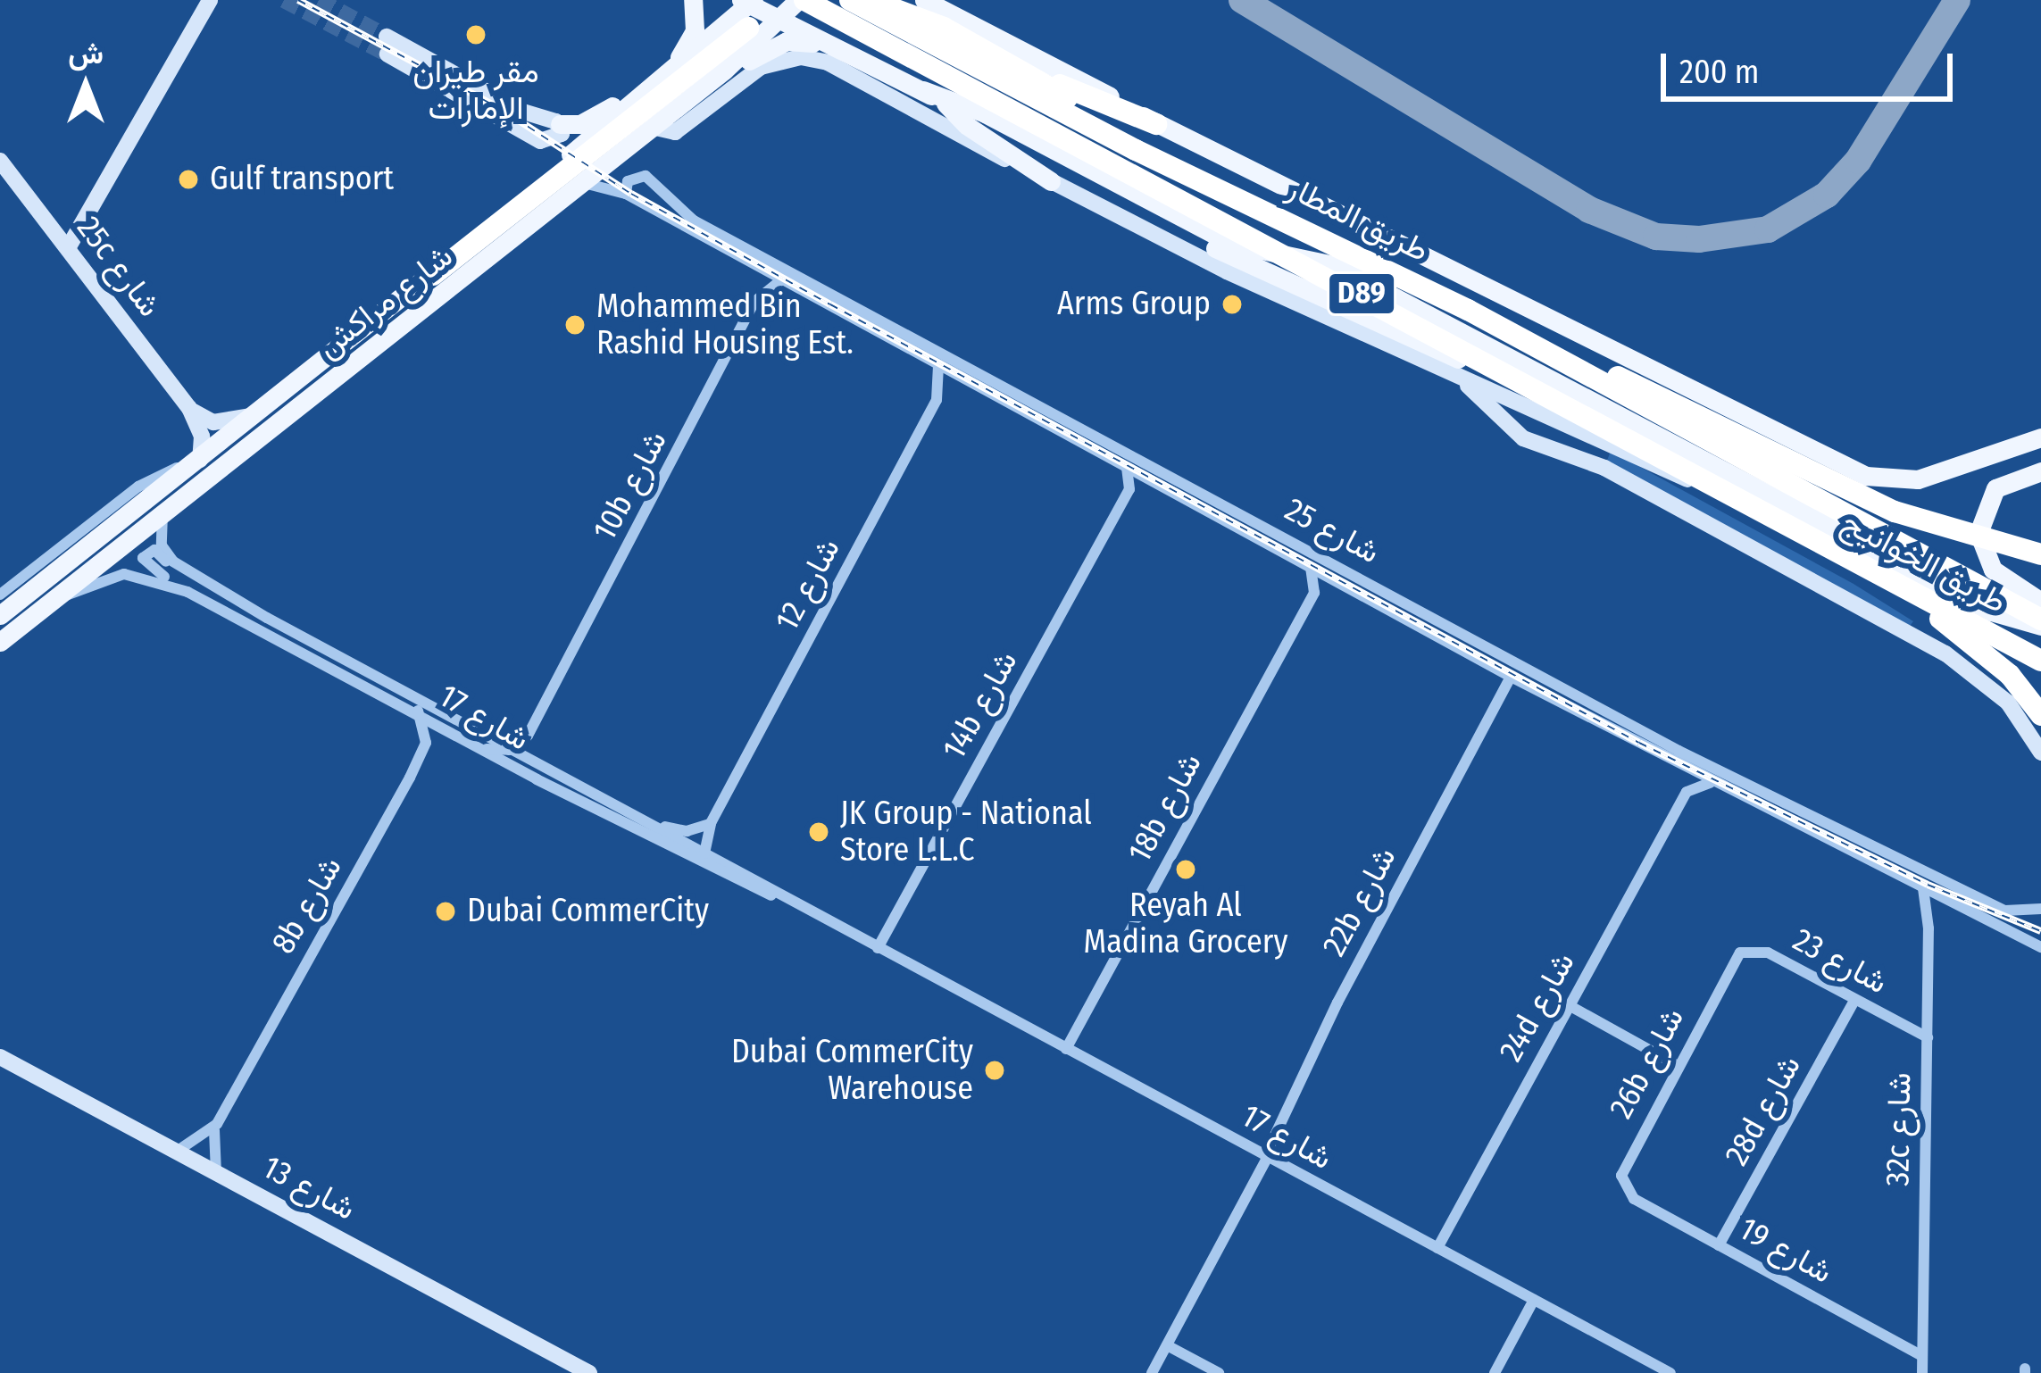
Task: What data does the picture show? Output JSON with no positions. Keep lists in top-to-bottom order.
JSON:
{
  "streets": {
    "highway": ["طريق المطار", "D89", "طريق الخوانيج"],
    "main road": ["شارع مراكش"],
    "street": [
      "25c شارع",
      "10b شارع",
      "شارع 25",
      "شارع 12",
      "14b شارع",
      "شارع 17",
      "18b شارع",
      "22b شارع",
      "8b شارع",
      "شارع 23",
      "24d شارع",
      "26b شارع",
      "28d شارع",
      "32c شارع",
      "شارع 13",
      "شارع 19"
    ]
  },
  "crossings": [
    ["طريق المطار", "شارع مراكش"],
    ["طريق المطار", "طريق الخوانيج"],
    ["25c شارع", "شارع مراكش"],
    ["شارع مراكش", "شارع 25"],
    ["شارع مراكش", "شارع 17"],
    ["10b شارع", "شارع 25"],
    ["10b شارع", "شارع 17"],
    ["شارع 25", "شارع 12"],
    ["شارع 25", "22b شارع"],
    ["شارع 25", "32c شارع"],
    ["شارع 12", "شارع 17"],
    ["14b شارع", "شارع 17"],
    ["شارع 17", "18b شارع"],
    ["شارع 17", "22b شارع"],
    ["شارع 17", "8b شارع"],
    ["شارع 17", "24d شارع"],
    ["8b شارع", "شارع 13"],
    ["شارع 23", "26b شارع"],
    ["شارع 23", "28d شارع"],
    ["شارع 23", "32c شارع"],
    ["26b شارع", "شارع 19"],
    ["28d شارع", "شارع 19"],
    ["32c شارع", "شارع 19"]
  ],
  "places": [
    "مقر طيران الإمارات",
    "Gulf transport",
    "Arms Group",
    "Mohammed Bin Rashid Housing Est.",
    "JK Group - National Store L.L.C",
    "Reyah Al Madina Grocery",
    "Dubai CommerCity",
    "Dubai CommerCity Warehouse"
  ],
  "scale_bar": "200 m",
  "north": "top"
}
